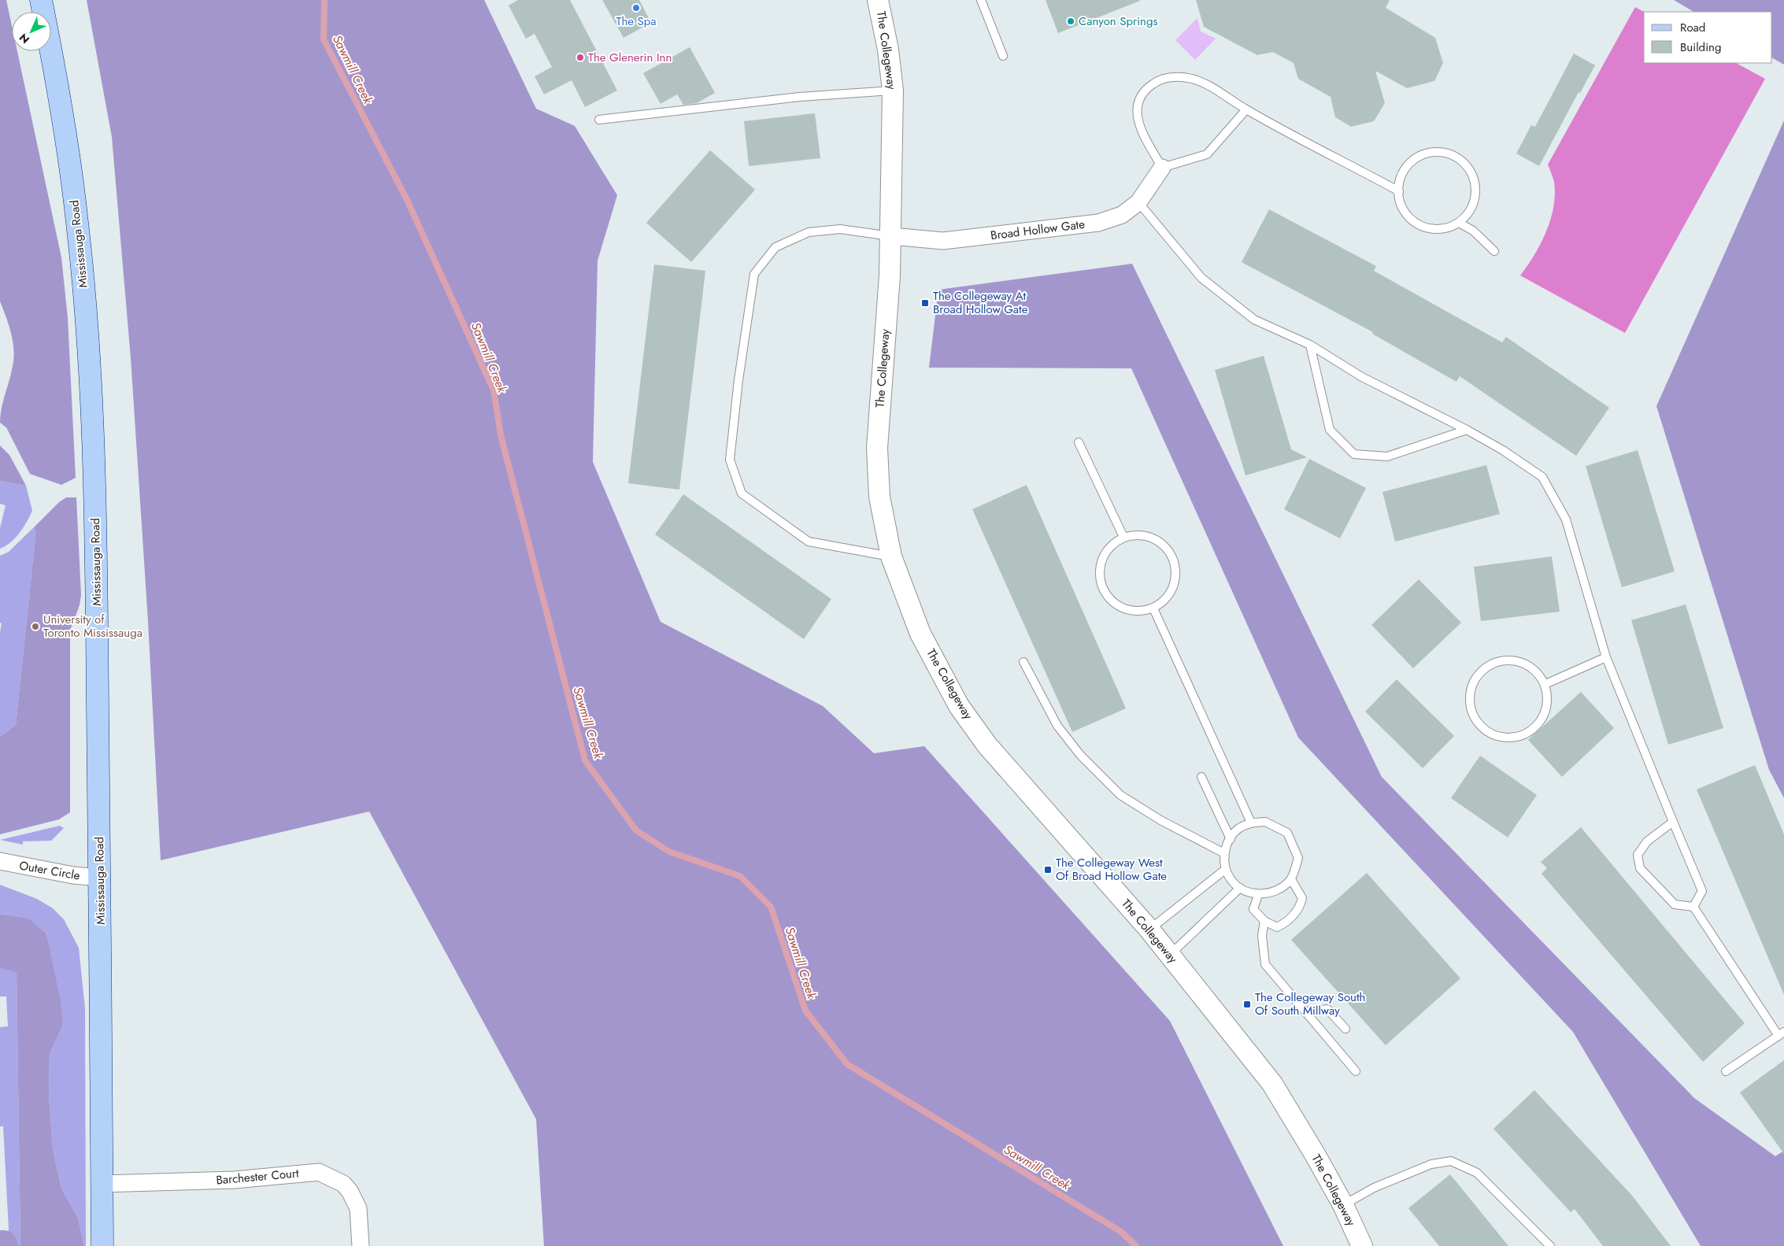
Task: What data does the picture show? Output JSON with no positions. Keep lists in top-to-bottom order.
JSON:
{
  "streets": {
    "main road": ["Mississauga Road"],
    "street": [
      "The Collegeway",
      "Broad Hollow Gate",
      "Outer Circle",
      "Barchester Court"
    ]
  },
  "crossings": [
    ["The Collegeway", "Broad Hollow Gate"],
    ["Mississauga Road", "Outer Circle"],
    ["Mississauga Road", "Barchester Court"]
  ],
  "water": ["Sawmill Creek"],
  "places": {
    "other": [
      "The Spa",
      "Canyon Springs",
      "The Glenerin Inn",
      "University of Toronto Mississauga"
    ],
    "transit": ["The Collegeway At Broad Hollow Gate", "The Collegeway West Of Broad Hollow Gate", "The Collegeway South Of South Millway"]
  },
  "legend": ["Road", "Building"],
  "north": "bottom left"
}
